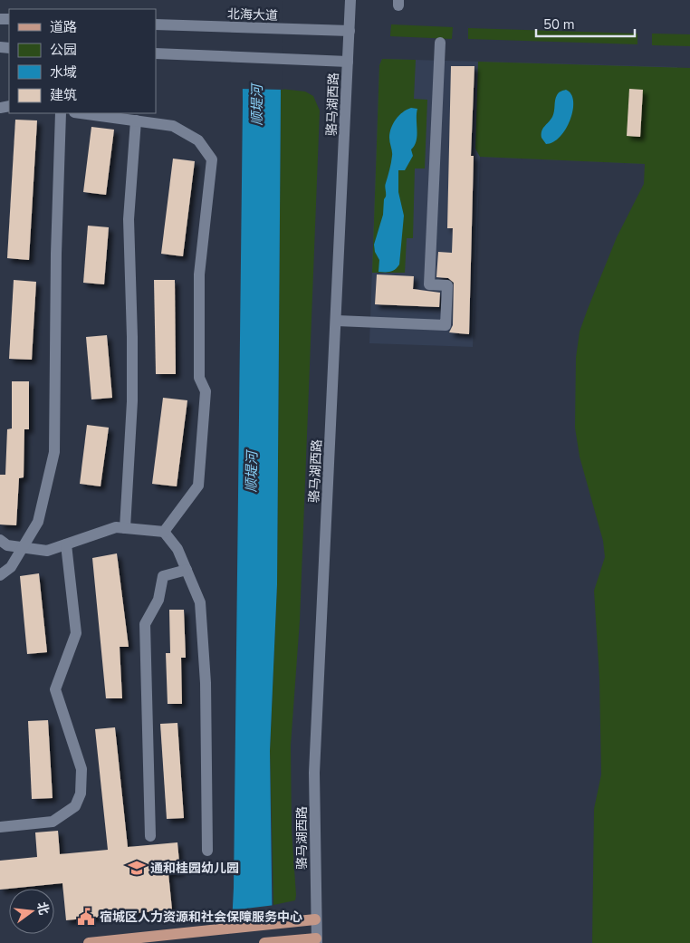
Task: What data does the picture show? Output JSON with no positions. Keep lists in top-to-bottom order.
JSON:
{
  "streets": {
    "street": ["北海大道", "骆马湖西路"]
  },
  "crossings": [
    ["北海大道", "骆马湖西路"]
  ],
  "water": ["顺堤河"],
  "places": {
    "school or university": ["通和桂园幼儿园"],
    "public building": ["宿城区人力资源和社会保障服务中心"]
  },
  "legend": [
    "道路",
    "公园",
    "水域",
    "建筑"
  ],
  "scale_bar": "50 m",
  "north": "right"
}
